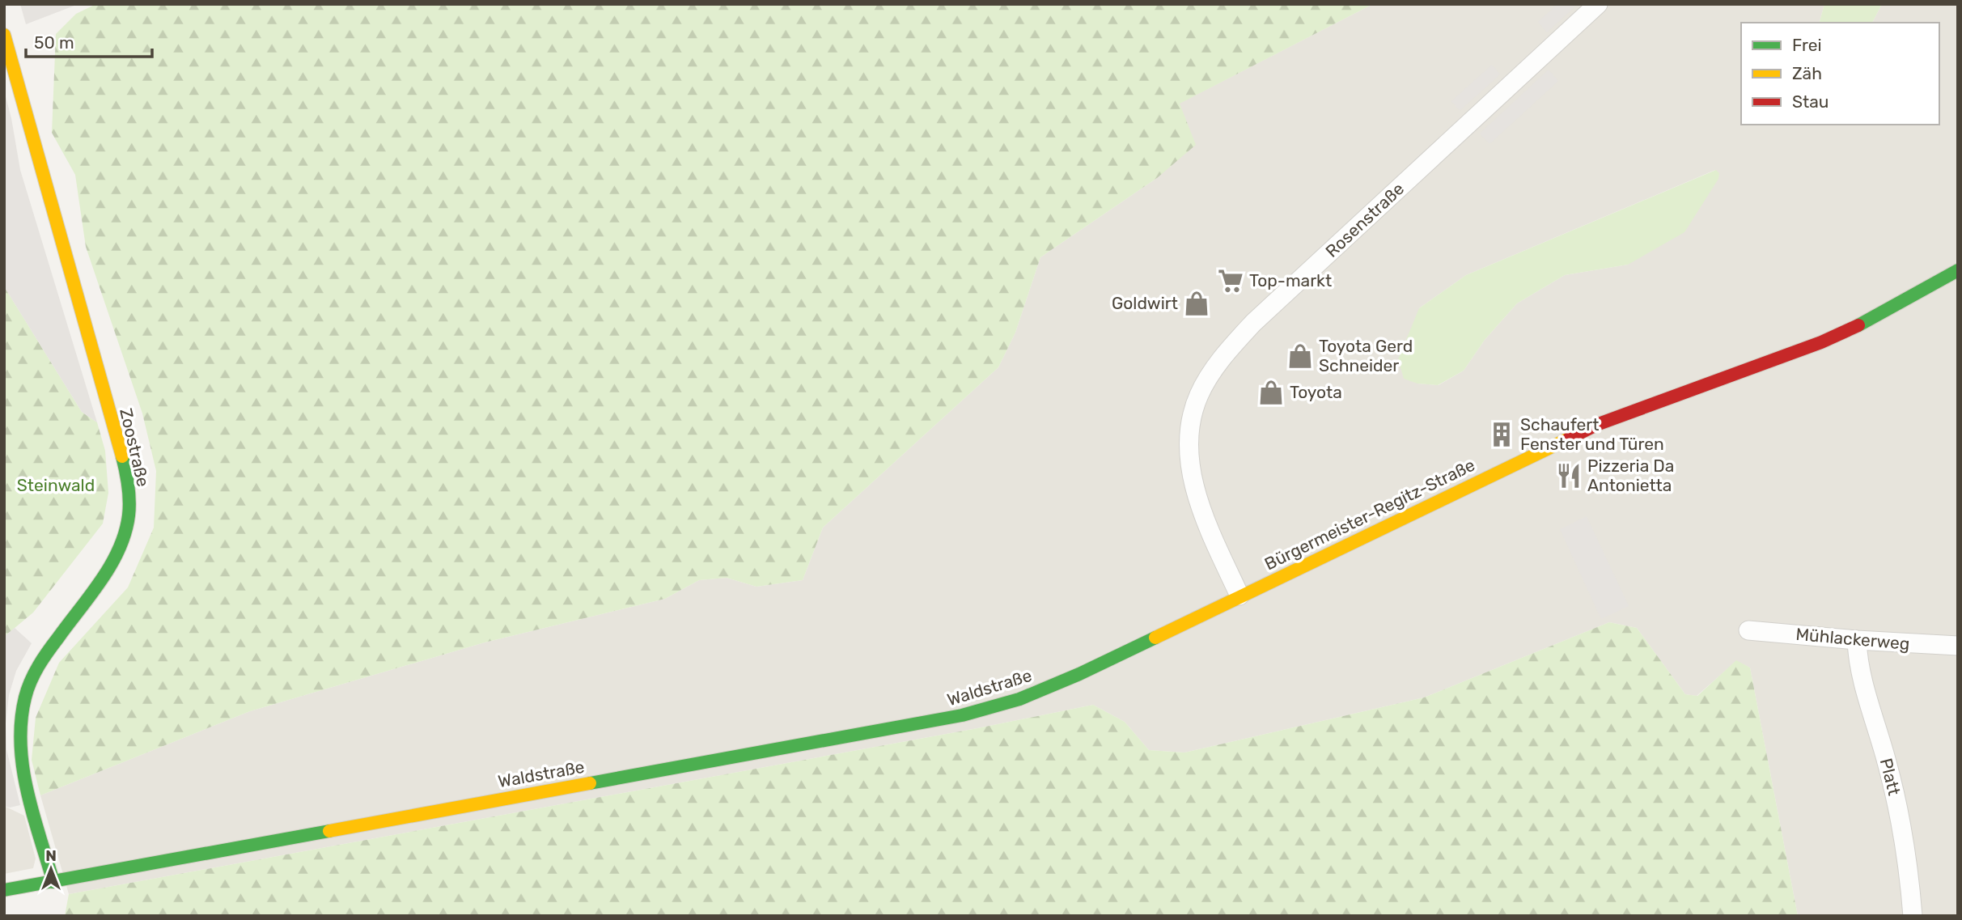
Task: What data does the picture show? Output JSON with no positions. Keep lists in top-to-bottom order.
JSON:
{
  "streets": {
    "street": [
      "Rosenstraße",
      "Zoostraße",
      "Bürgermeister-Regitz-Straße",
      "Mühlackerweg",
      "Waldstraße",
      "Platt"
    ]
  },
  "crossings": [
    ["Rosenstraße", "Bürgermeister-Regitz-Straße"],
    ["Zoostraße", "Waldstraße"],
    ["Bürgermeister-Regitz-Straße", "Waldstraße"],
    ["Mühlackerweg", "Platt"]
  ],
  "parks": ["Steinwald"],
  "places": {
    "supermarket": ["Top-markt"],
    "shop": ["Goldwirt", "Toyota Gerd Schneider", "Toyota"],
    "building": ["Schaufert Fenster und Türen"],
    "restaurant": ["Pizzeria Da Antonietta"]
  },
  "legend": ["Frei", "Zäh", "Stau"],
  "scale_bar": "50 m",
  "north": "top"
}
